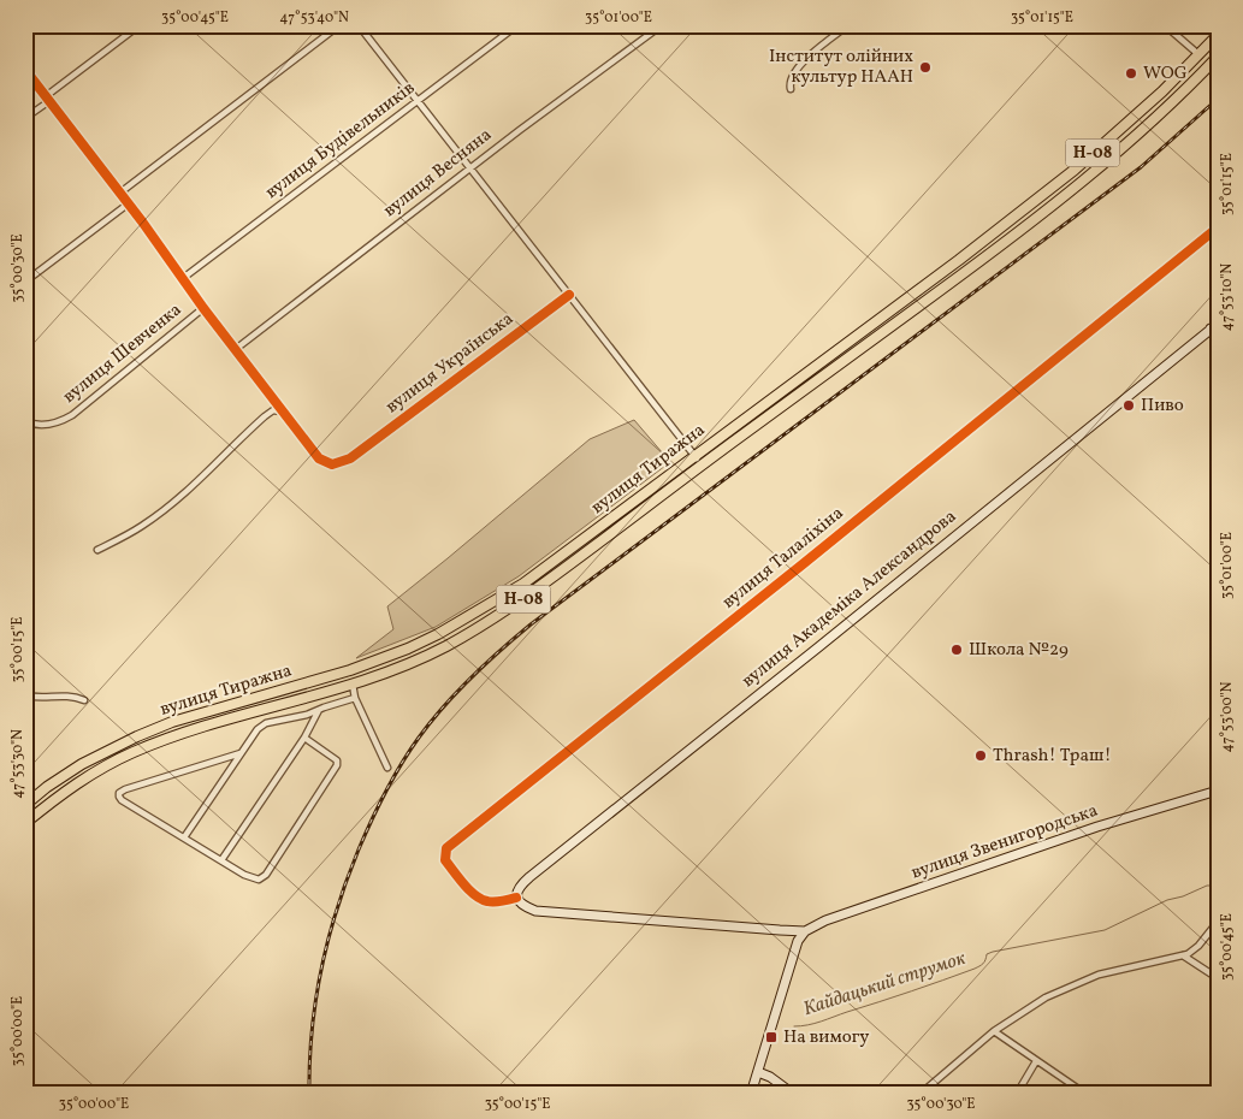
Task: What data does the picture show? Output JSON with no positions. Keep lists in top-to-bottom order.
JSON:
{
  "streets": {
    "main road": ["Н-08", "вулиця Тиражна"],
    "street": [
      "вулиця Будівельників",
      "вулиця Весняна",
      "вулиця Шевченка",
      "вулиця Українська",
      "вулиця Талаліхіна",
      "вулиця Академіка Александрова",
      "вулиця Звенигородська"
    ]
  },
  "crossings": [
    ["вулиця Талаліхіна", "вулиця Академіка Александрова"],
    ["вулиця Талаліхіна", "вулиця Звенигородська"],
    ["вулиця Академіка Александрова", "вулиця Звенигородська"]
  ],
  "water": ["Кайдацький струмок"],
  "places": {
    "other": [
      "Інститут олійних культур НААН",
      "WOG",
      "Пиво",
      "Школа №29",
      "Thrash! Траш!"
    ],
    "transit": ["На вимогу"]
  },
  "coordinates": [
    "35°00'45\"E",
    "47°53'40\"N",
    "35°01'00\"E",
    "35°01'15\"E",
    "35°00'30\"E",
    "47°53'10\"N",
    "35°00'15\"E",
    "47°53'00\"N",
    "47°53'30\"N",
    "35°00'00\"E"
  ]
}
